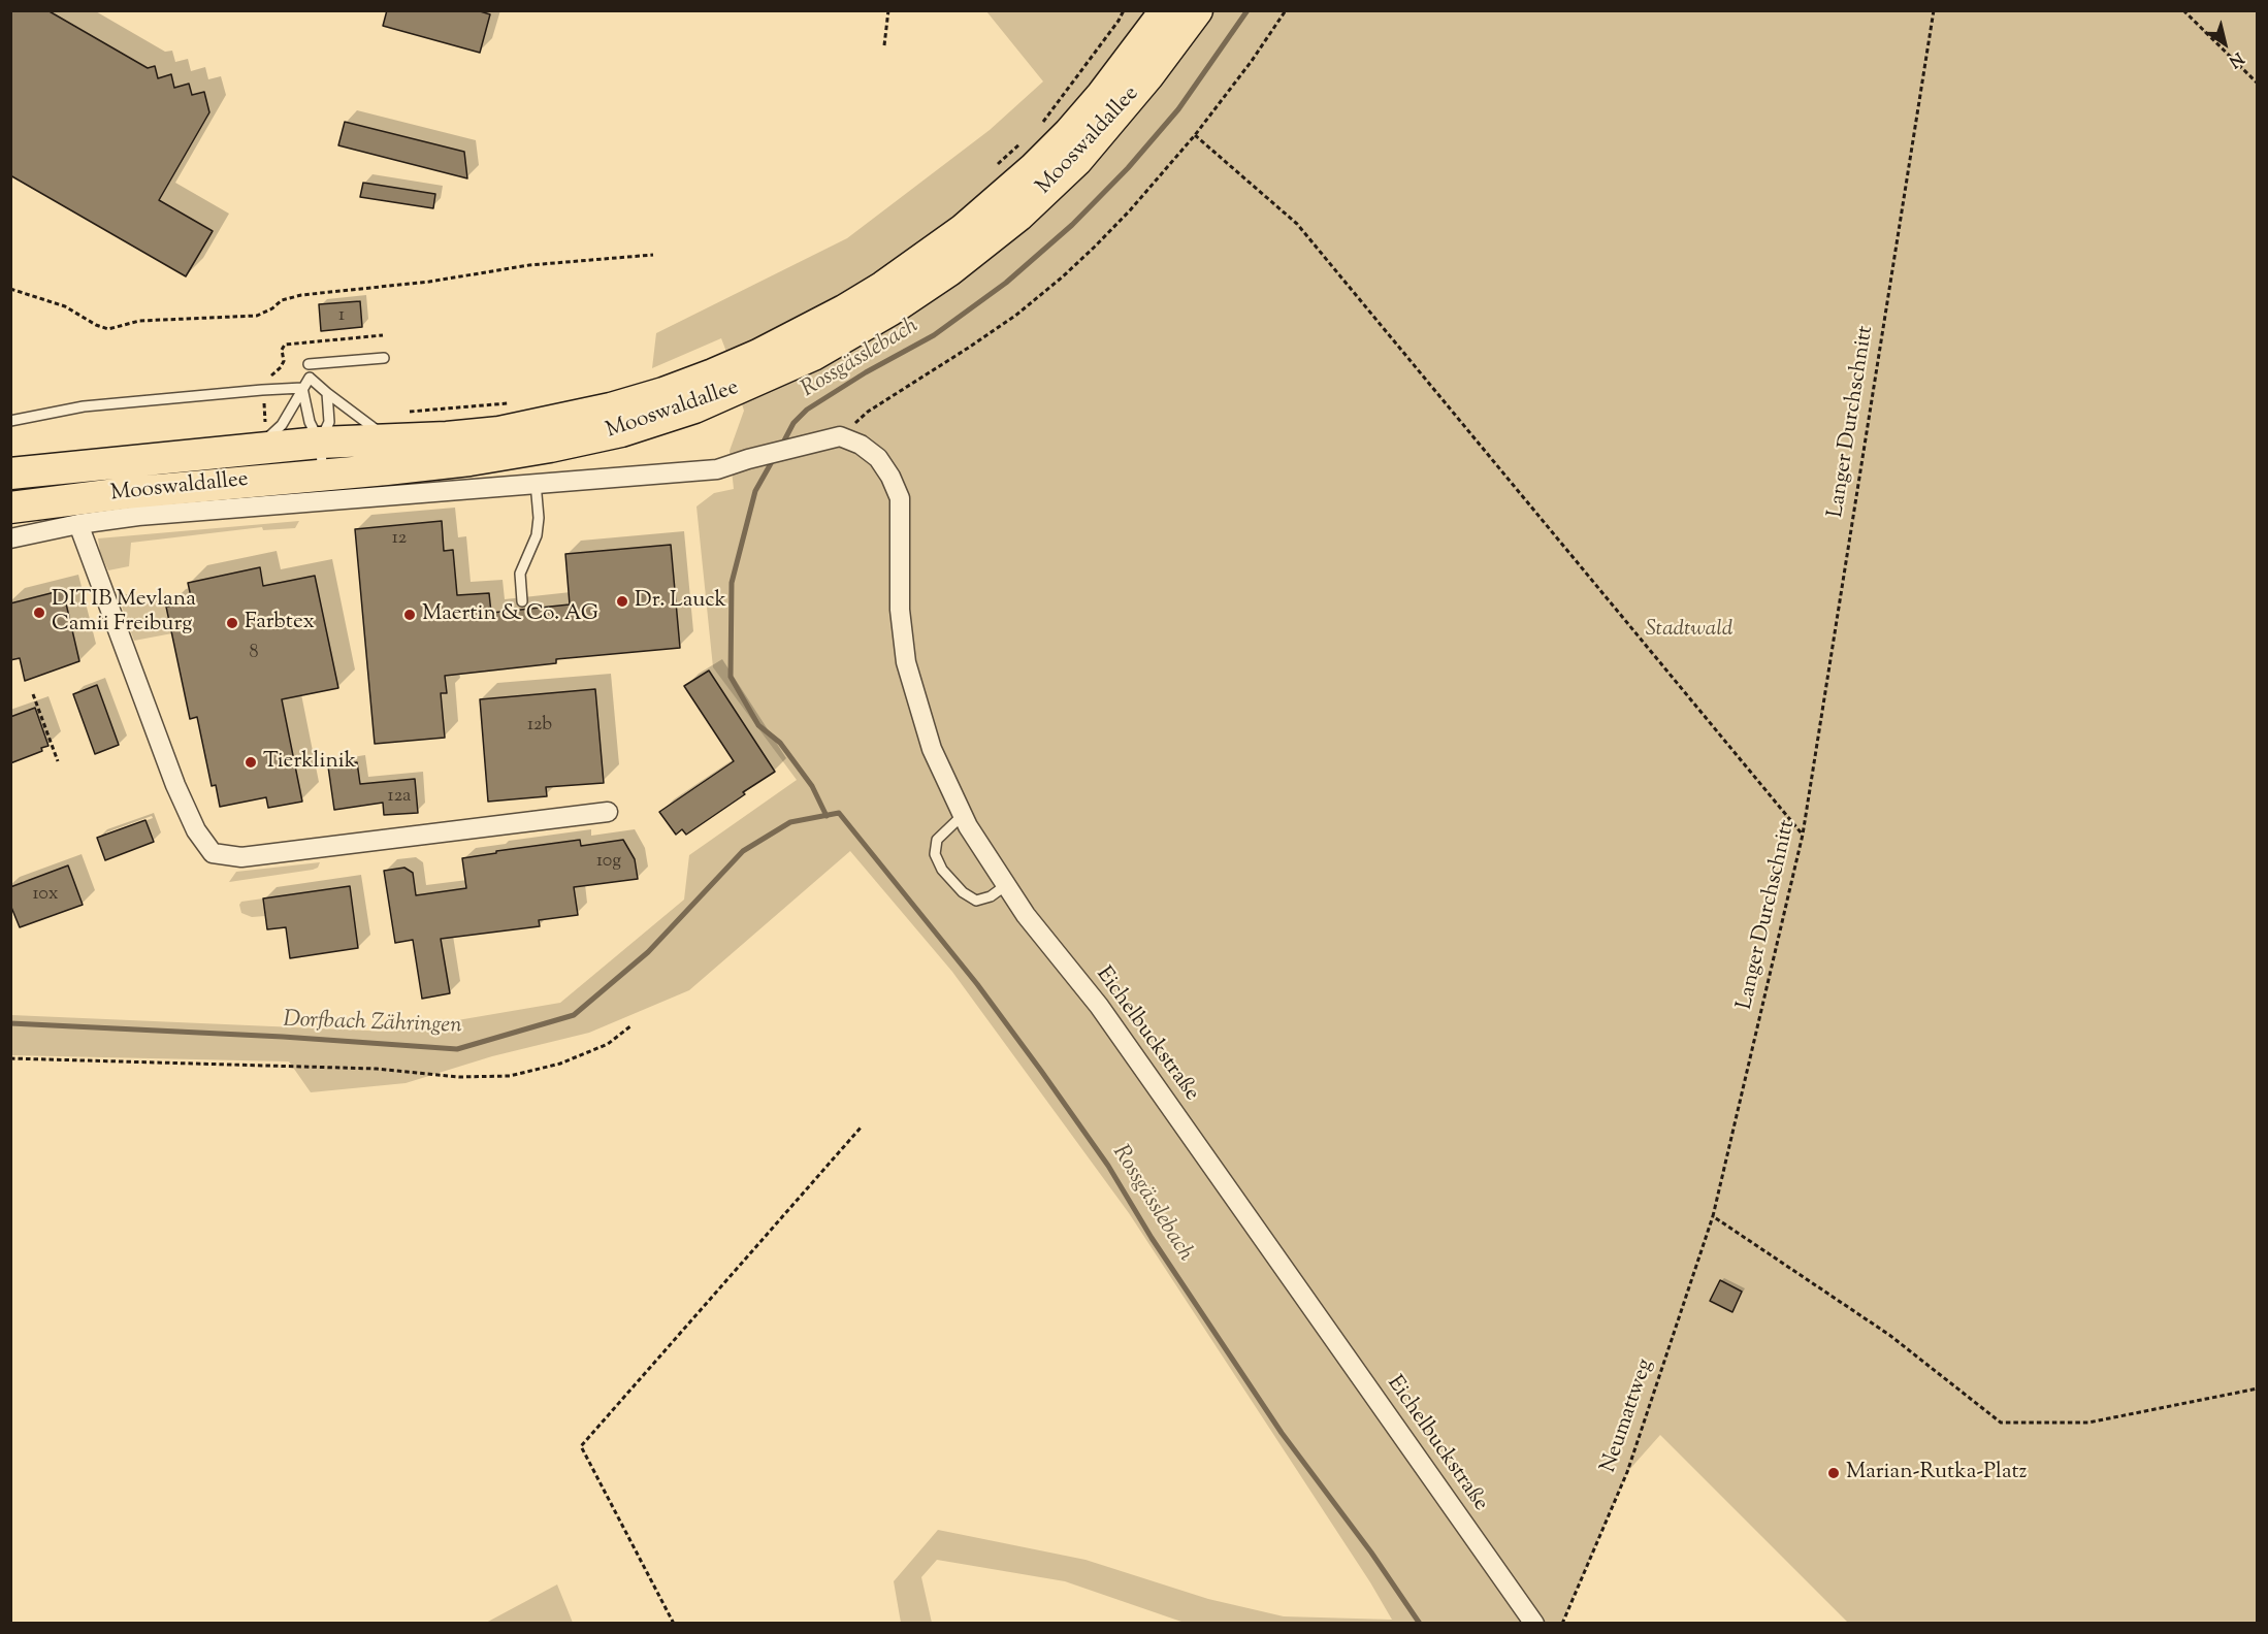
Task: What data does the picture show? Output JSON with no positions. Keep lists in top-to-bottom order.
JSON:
{
  "streets": {
    "main road": ["Mooswaldallee"],
    "street": ["Eichelbuckstraße"],
    "path": ["Langer Durchschnitt", "Neumattweg"]
  },
  "crossings": [
    ["Mooswaldallee", "Eichelbuckstraße"],
    ["Langer Durchschnitt", "Neumattweg"]
  ],
  "water": ["Rossgässlebach", "Dorfbach Zähringen"],
  "parks": ["Stadtwald"],
  "places": [
    "Dr. Lauck",
    "DITIB Mevlana Camii Freiburg",
    "Maertin & Co. AG",
    "Farbtex",
    "Tierklinik",
    "Marian-Rutka-Platz"
  ],
  "house_numbers": [
    "1",
    "12",
    "8",
    "12b",
    "12a",
    "10g",
    "10x"
  ],
  "north": "bottom right"
}
